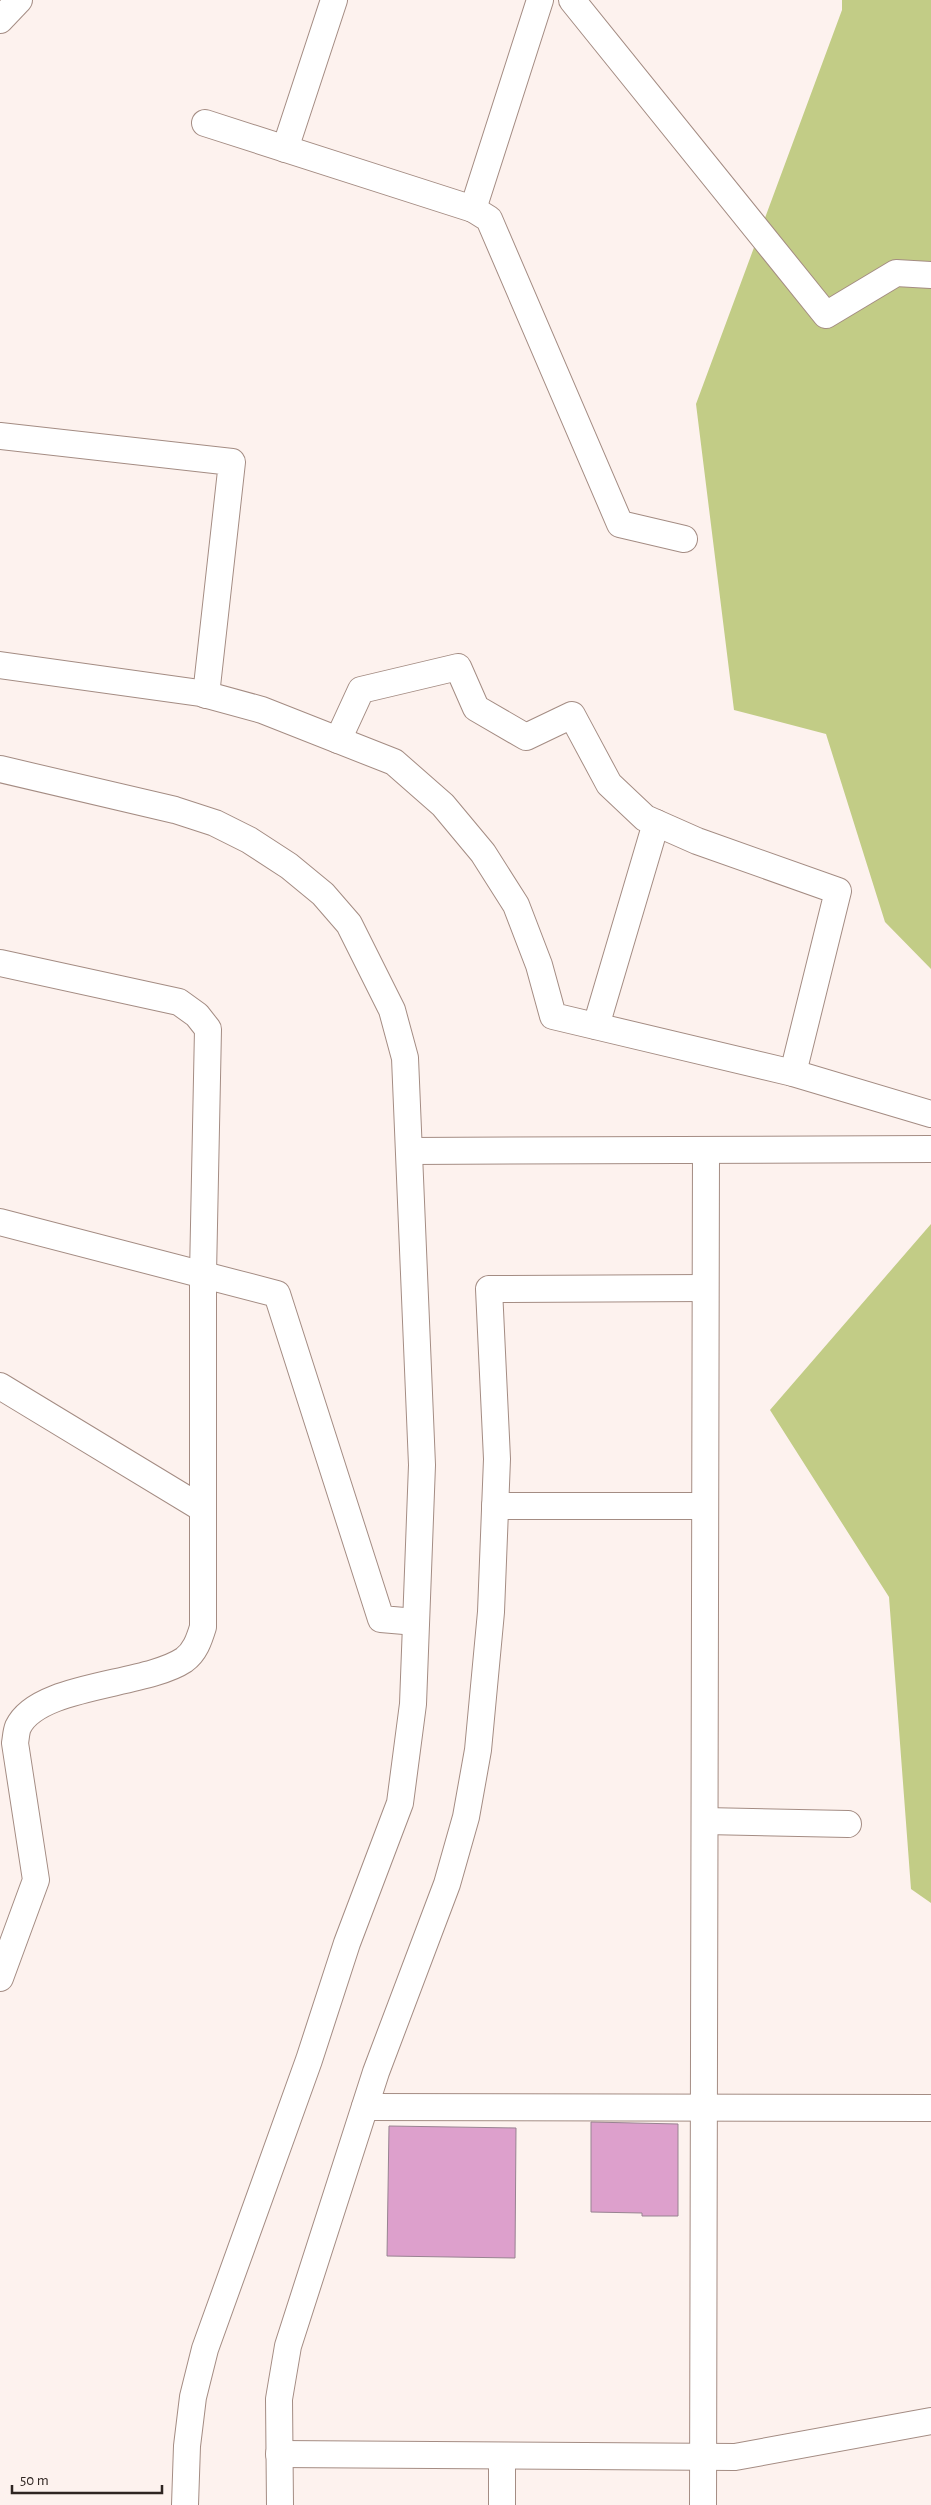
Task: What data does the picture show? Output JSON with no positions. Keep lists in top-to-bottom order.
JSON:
{
  "scale_bar": "50 m"
}
